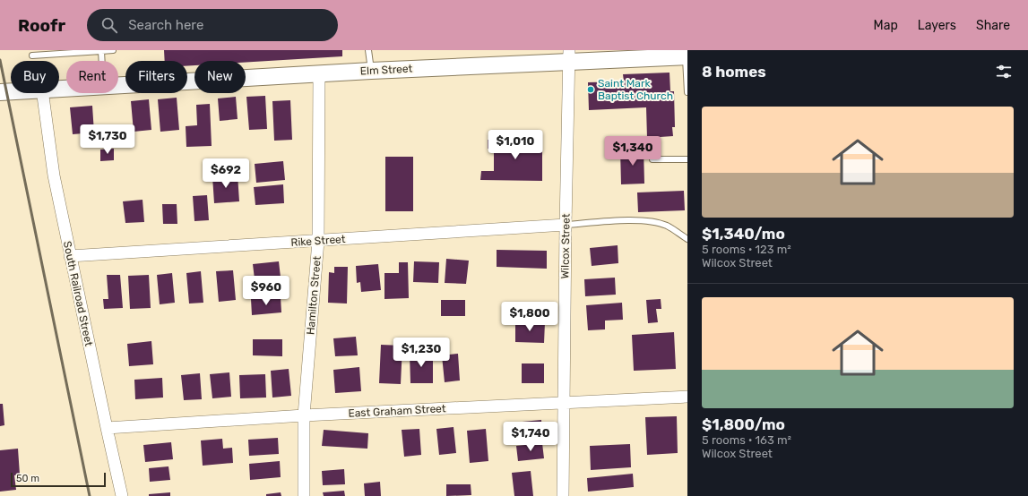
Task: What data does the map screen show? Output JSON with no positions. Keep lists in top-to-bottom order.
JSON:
{
  "streets": {
    "main road": ["Elm Street"],
    "street": [
      "Rike Street",
      "Wilcox Street",
      "South Railroad Street",
      "Hamilton Street",
      "East Graham Street"
    ]
  },
  "crossings": [
    ["Elm Street", "Wilcox Street"],
    ["Elm Street", "Hamilton Street"],
    ["Rike Street", "Wilcox Street"],
    ["Rike Street", "South Railroad Street"],
    ["Rike Street", "Hamilton Street"],
    ["Wilcox Street", "East Graham Street"],
    ["South Railroad Street", "East Graham Street"],
    ["Hamilton Street", "East Graham Street"]
  ],
  "places": ["Saint Mark Baptist Church"],
  "scale_bar": "50 m",
  "page": {
    "header": "Roofr",
    "search": "Search here",
    "nav": ["Map", "Layers", "Share"],
    "heading": "8 homes",
    "chip": [
      "Buy",
      "Rent",
      "Filters",
      "New"
    ],
    "list": [
      {
        "name": "$1,340/mo",
        "note": "5 rooms · 123 m² · Wilcox Street"
      },
      {
        "name": "$1,800/mo",
        "note": "5 rooms · 163 m² · Wilcox Street"
      }
    ],
    "price": [
      "$1,730",
      "$1,010",
      "$1,340",
      "$692",
      "$960",
      "$1,800",
      "$1,230",
      "$1,740"
    ],
    "scale": "50 m"
  }
}
